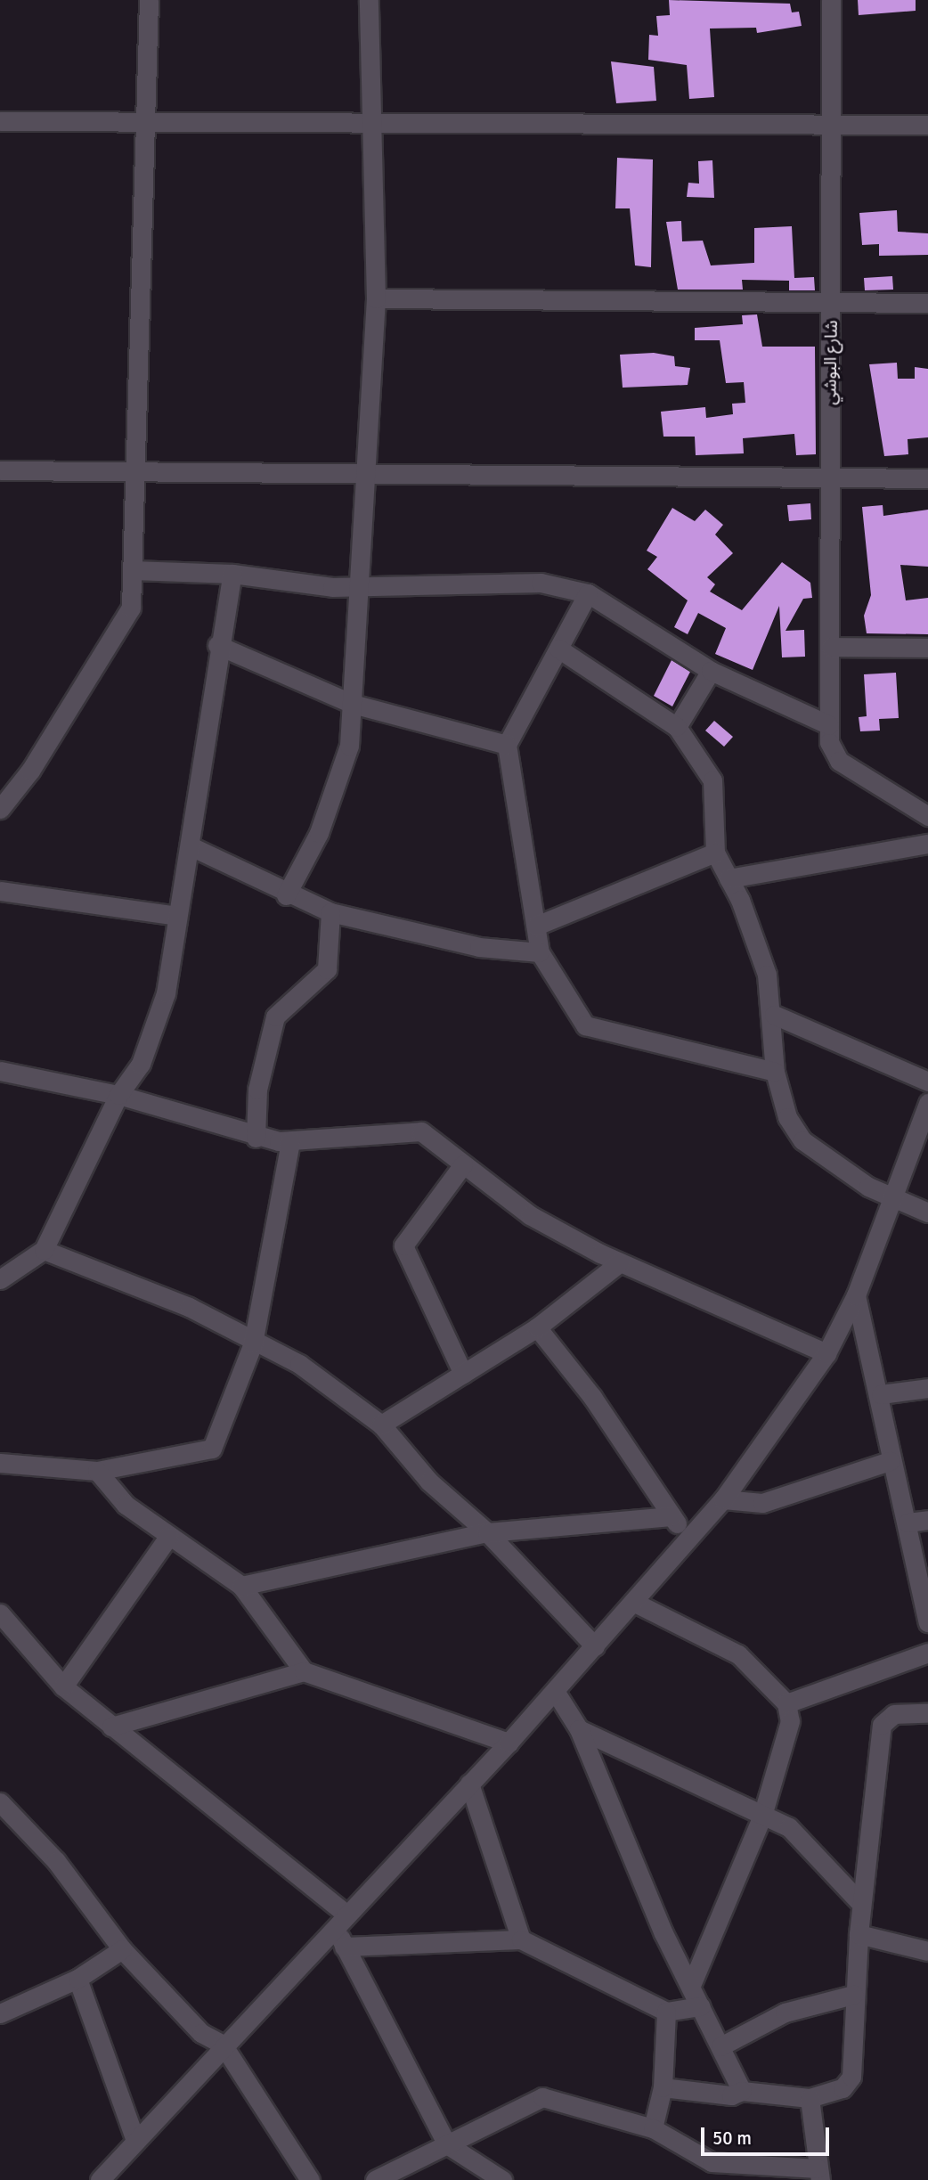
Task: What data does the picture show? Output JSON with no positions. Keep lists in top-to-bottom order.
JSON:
{
  "streets": {
    "street": ["شارع البوشي"]
  },
  "scale_bar": "50 m"
}
